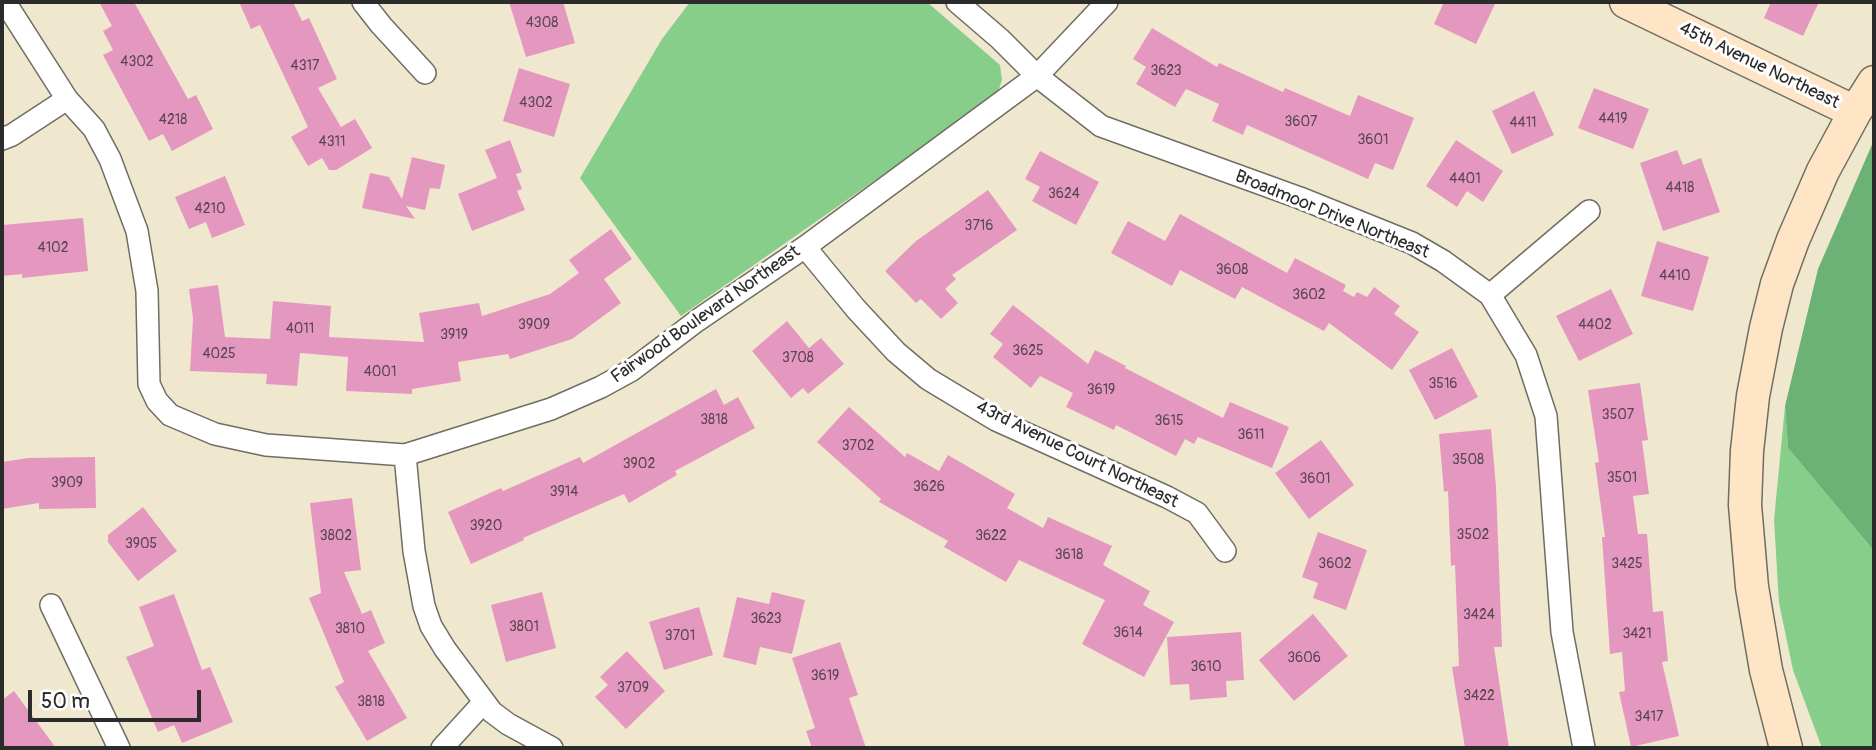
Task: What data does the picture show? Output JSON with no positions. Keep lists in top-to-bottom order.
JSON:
{
  "streets": {
    "street": [
      "45th Avenue Northeast",
      "Broadmoor Drive Northeast",
      "Fairwood Boulevard Northeast",
      "43rd Avenue Court Northeast"
    ]
  },
  "crossings": [
    ["Broadmoor Drive Northeast", "Fairwood Boulevard Northeast"],
    ["Fairwood Boulevard Northeast", "43rd Avenue Court Northeast"]
  ],
  "house_numbers": [
    "4308",
    "4302",
    "4317",
    "3623",
    "4302",
    "4419",
    "4218",
    "3607",
    "4411",
    "3601",
    "4311",
    "4401",
    "4418",
    "3624",
    "4210",
    "3716",
    "4102",
    "3608",
    "4410",
    "3602",
    "3909",
    "4402",
    "4011",
    "3919",
    "3625",
    "4025",
    "3708",
    "4001",
    "3516",
    "3619",
    "3507",
    "3818",
    "3615",
    "3611",
    "3702",
    "3508",
    "3902",
    "3501",
    "3601",
    "3909",
    "3626",
    "3914",
    "3920",
    "3502",
    "3802",
    "3622",
    "3905",
    "3618",
    "3602",
    "3425",
    "3424",
    "3623",
    "3801",
    "3810",
    "3614",
    "3421",
    "3701",
    "3606",
    "3610",
    "3619",
    "3709",
    "3422",
    "3818",
    "3417"
  ],
  "scale_bar": "50 m"
}
